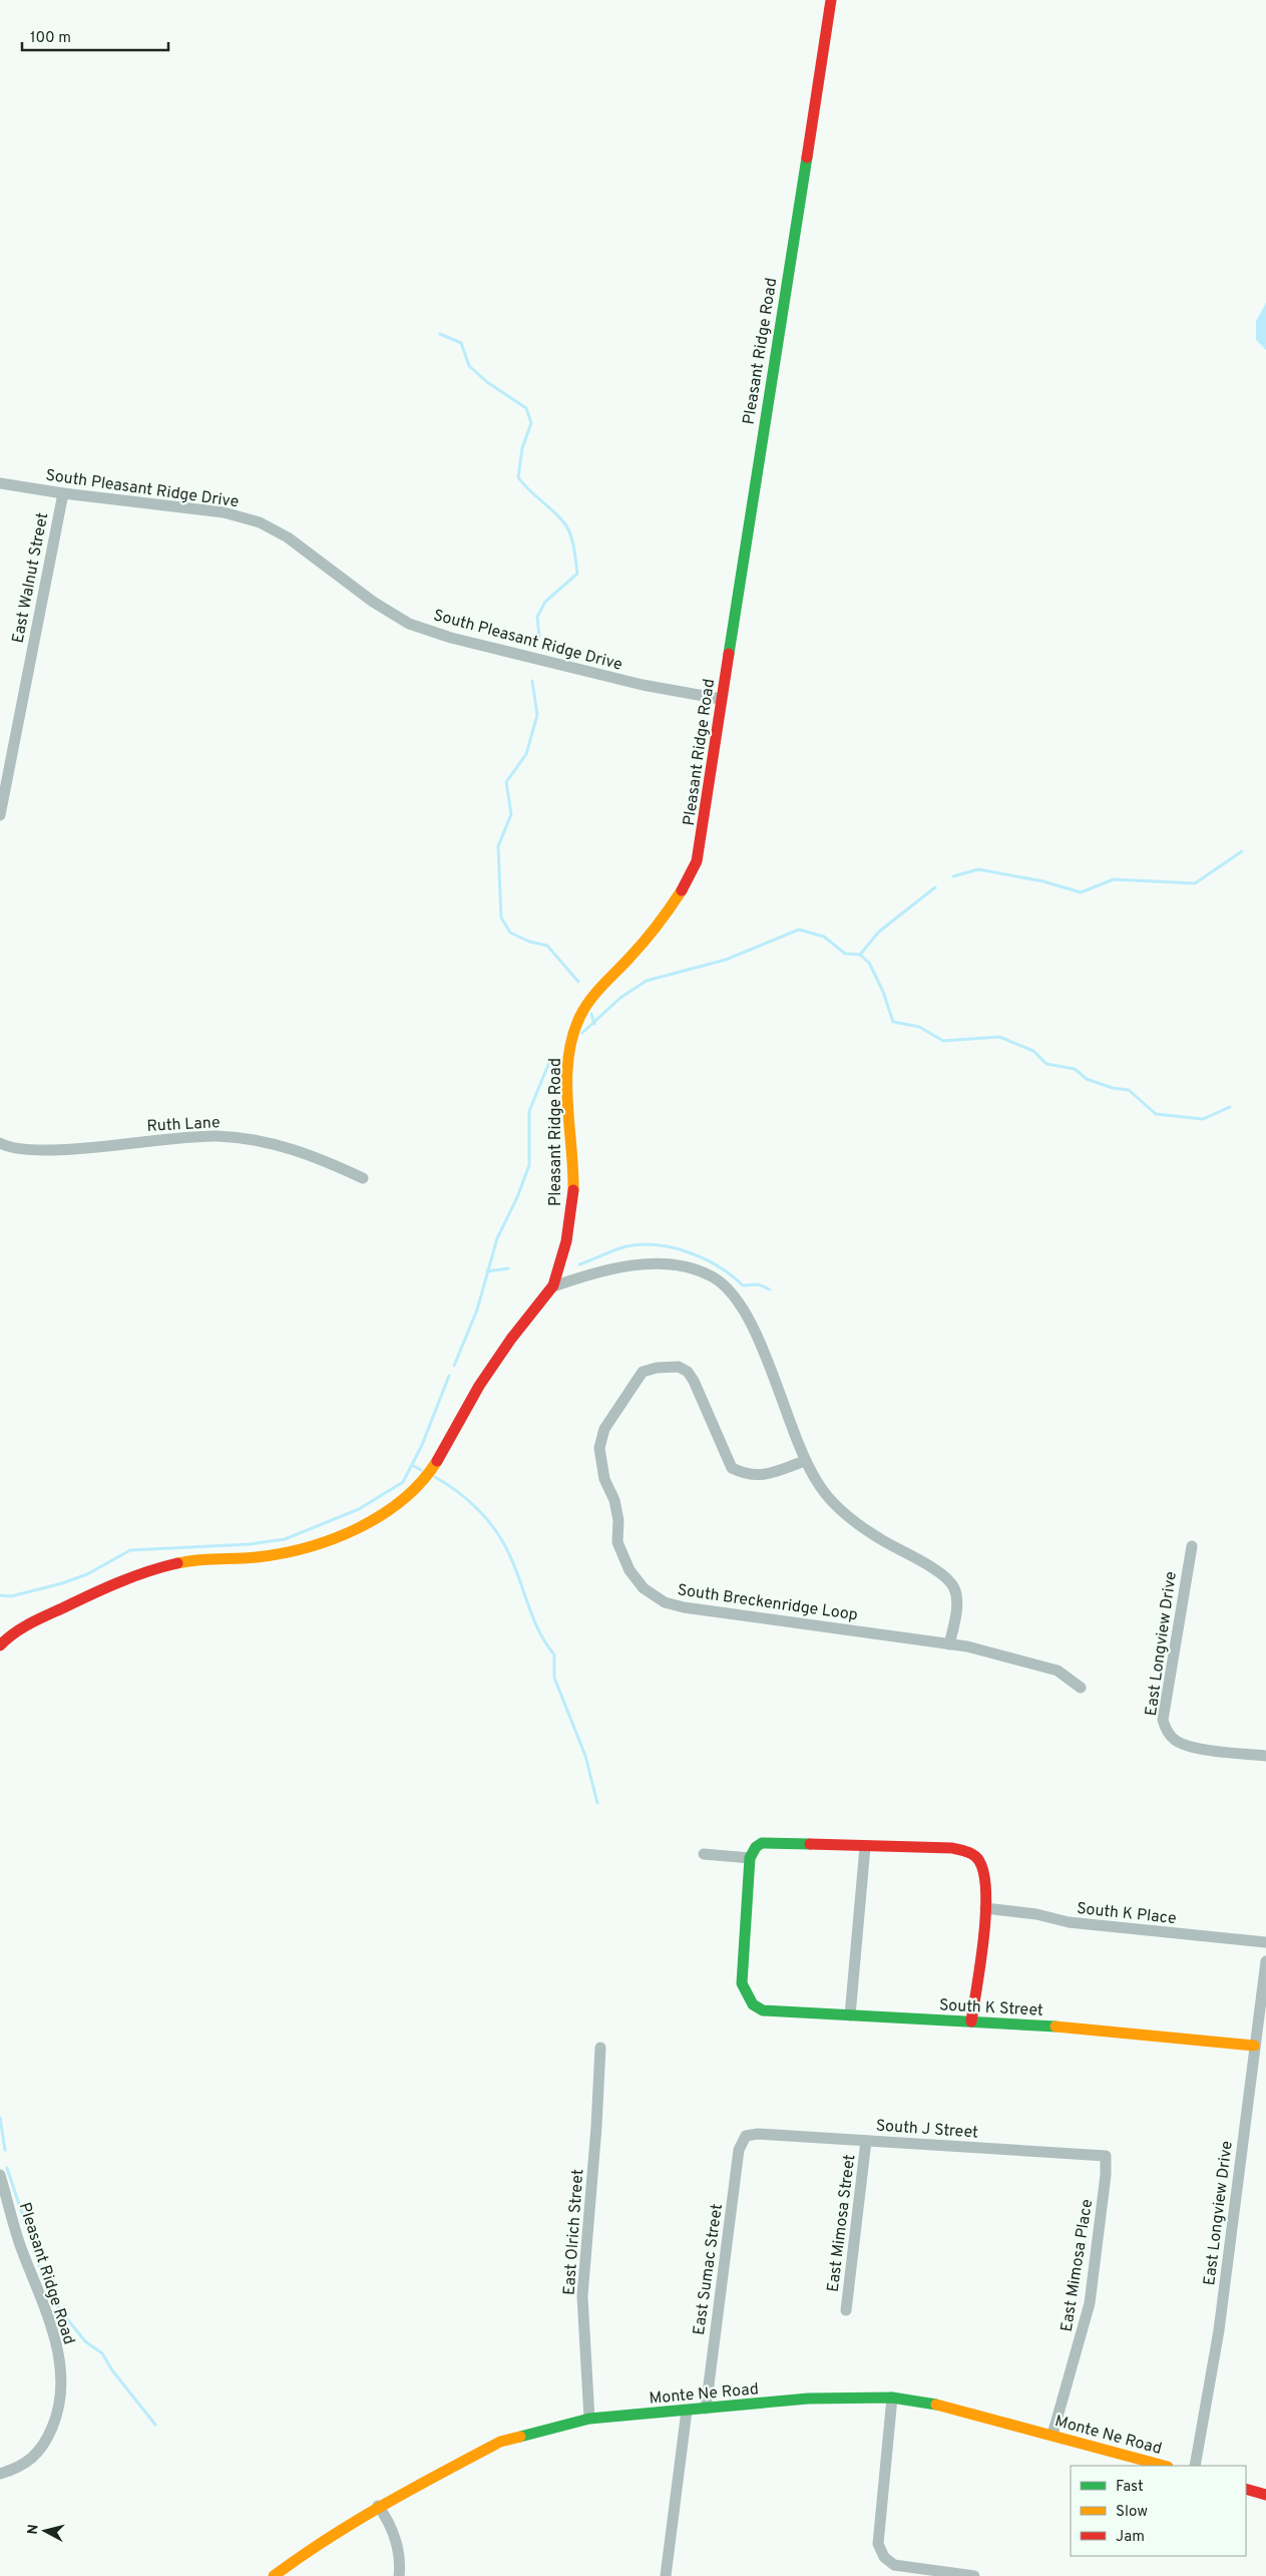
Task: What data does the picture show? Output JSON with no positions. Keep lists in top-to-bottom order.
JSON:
{
  "streets": {
    "street": [
      "Pleasant Ridge Road",
      "South Pleasant Ridge Drive",
      "East Walnut Street",
      "Ruth Lane",
      "South Breckenridge Loop",
      "East Longview Drive",
      "South K Place",
      "South K Street",
      "South J Street",
      "East Mimosa Street",
      "East Olrich Street",
      "East Mimosa Place",
      "East Sumac Street",
      "Monte Ne Road"
    ]
  },
  "crossings": [
    ["Pleasant Ridge Road", "South Pleasant Ridge Drive"],
    ["South Pleasant Ridge Drive", "East Walnut Street"],
    ["East Longview Drive", "South K Street"],
    ["South J Street", "East Mimosa Street"],
    ["South J Street", "East Mimosa Place"],
    ["South J Street", "East Sumac Street"],
    ["East Olrich Street", "Monte Ne Road"],
    ["East Mimosa Place", "Monte Ne Road"],
    ["East Sumac Street", "Monte Ne Road"]
  ],
  "legend": ["Fast", "Slow", "Jam"],
  "scale_bar": "100 m",
  "north": "left"
}
